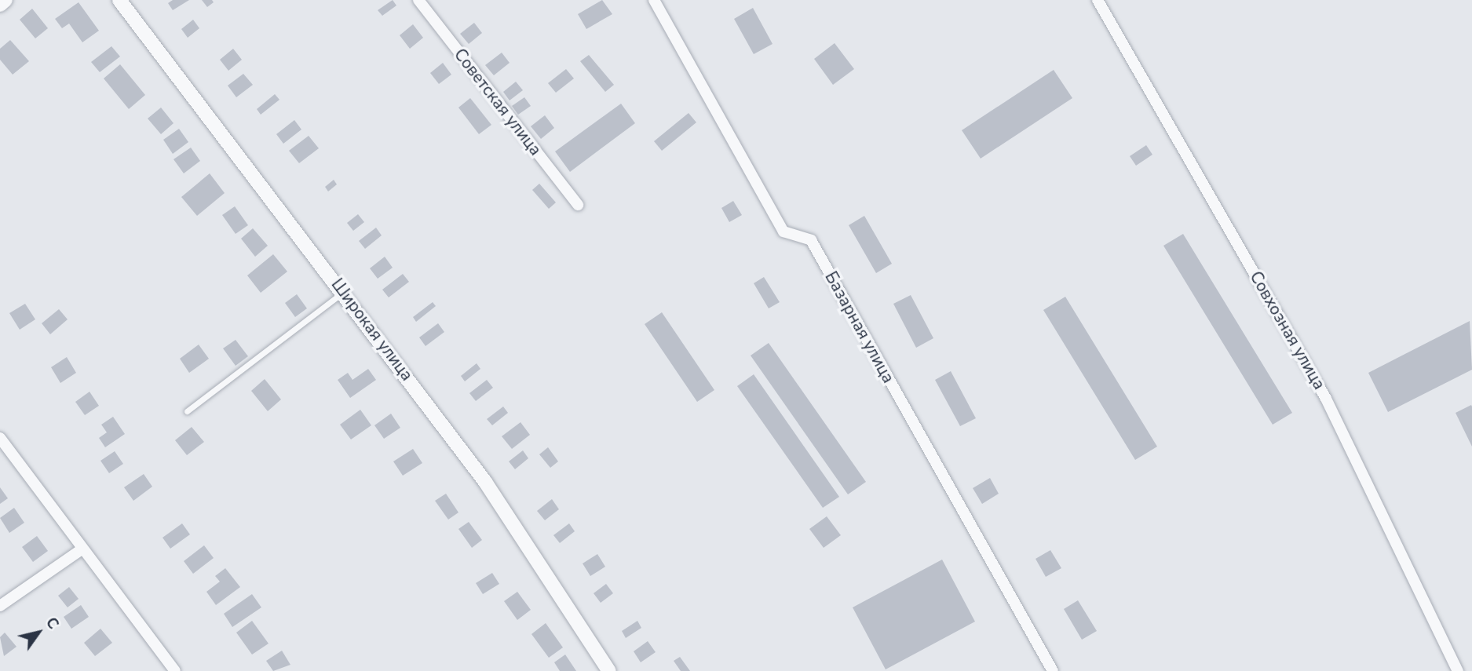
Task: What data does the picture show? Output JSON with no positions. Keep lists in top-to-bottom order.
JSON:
{
  "streets": {
    "street": [
      "Советская улица",
      "Базарная улица",
      "Широкая улица",
      "Совхозная улица"
    ]
  },
  "north": "top right"
}
